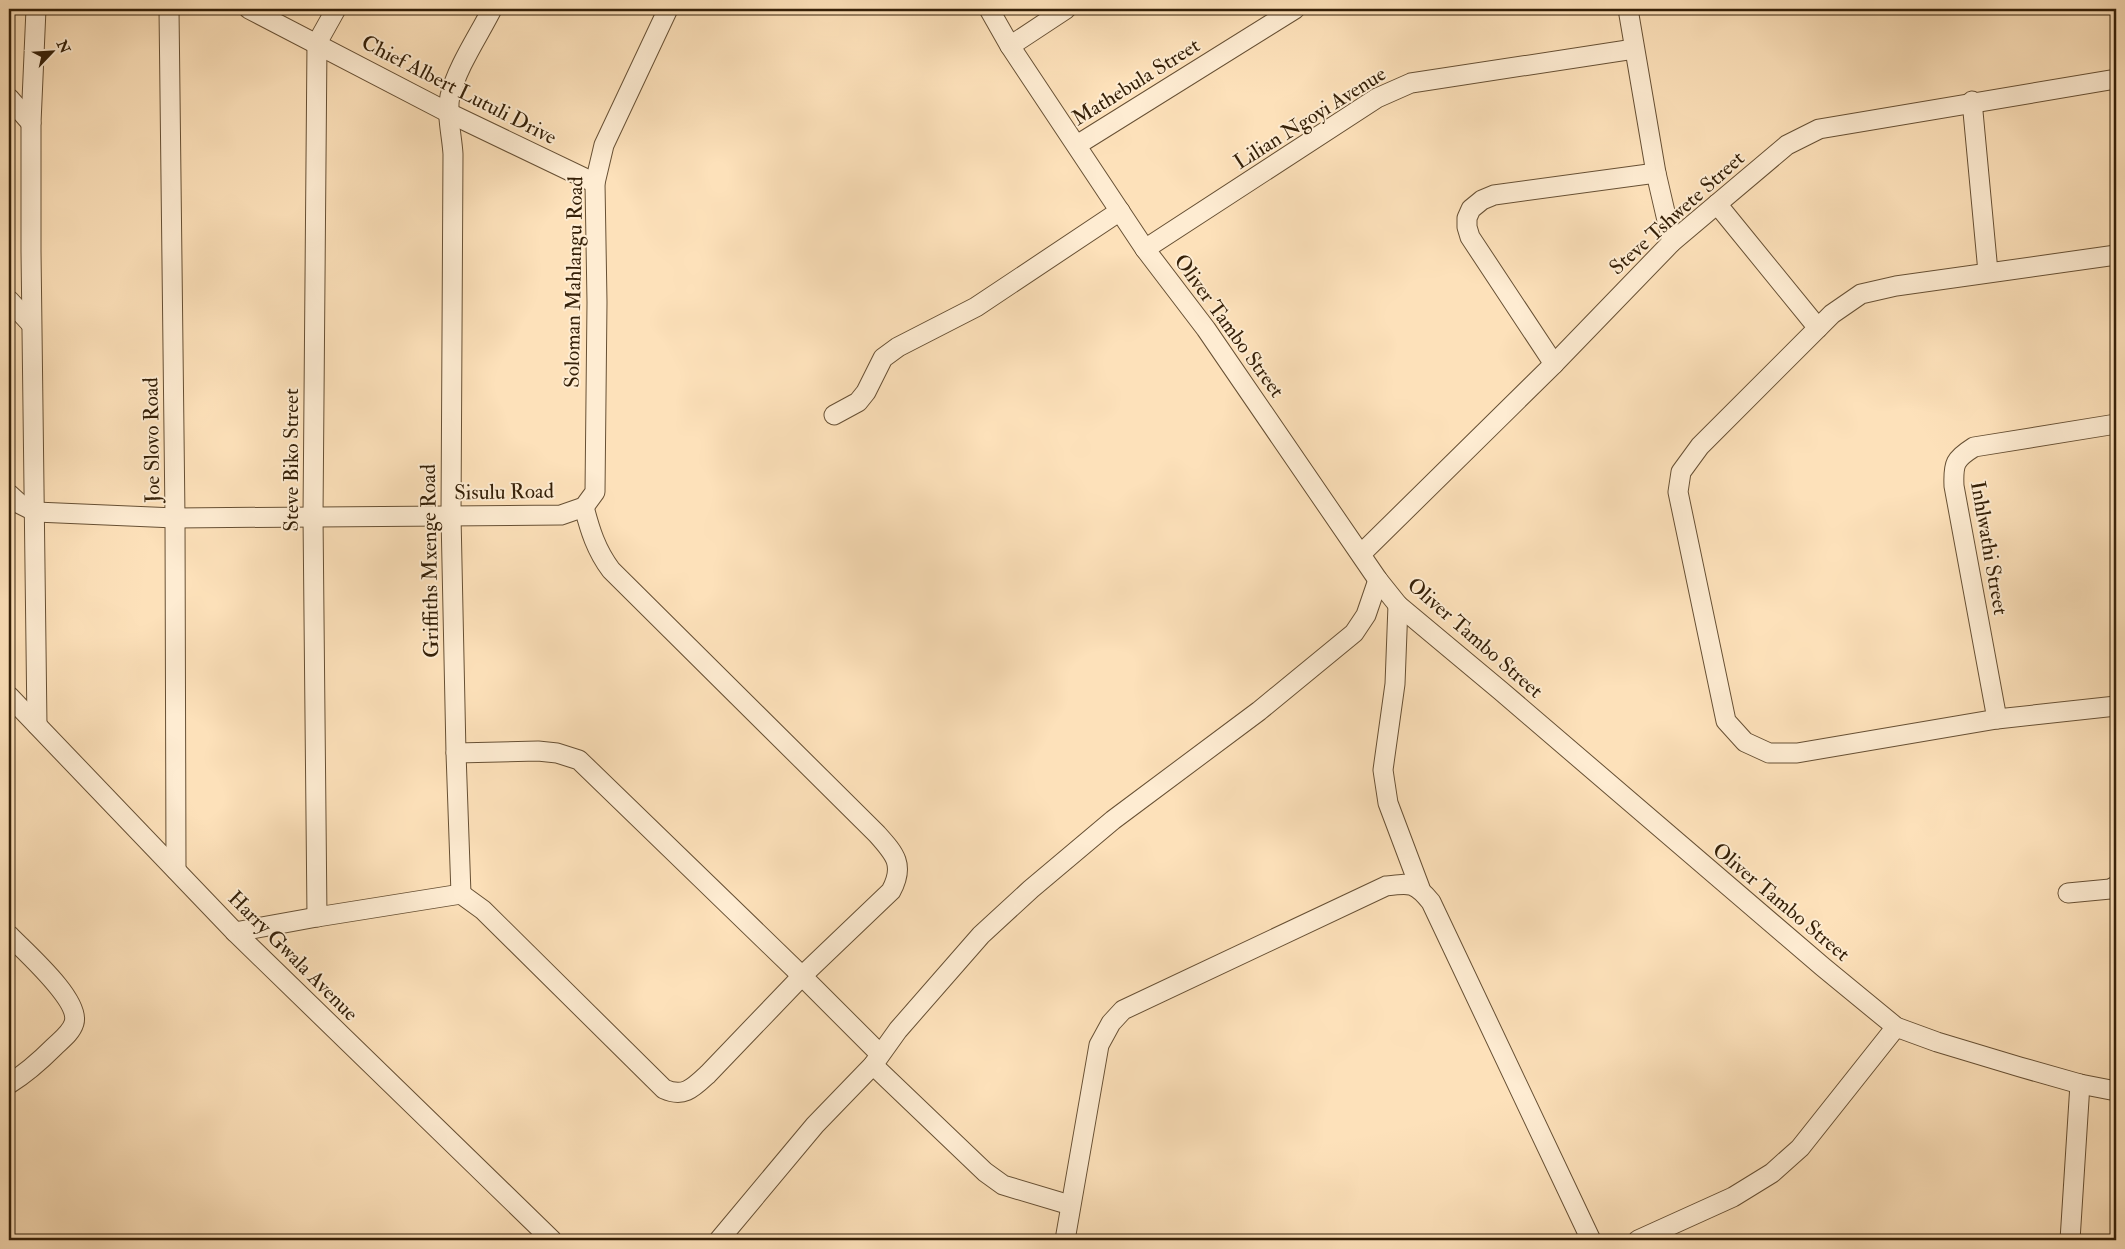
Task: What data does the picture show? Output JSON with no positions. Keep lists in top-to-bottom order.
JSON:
{
  "streets": {
    "street": [
      "Mathebula Street",
      "Chief Albert Lutuli Drive",
      "Lilian Ngoyi Avenue",
      "Steve Tshwete Street",
      "Soloman Mahlangu Road",
      "Oliver Tambo Street",
      "Joe Slovo Road",
      "Steve Biko Street",
      "Sisulu Road",
      "Inhlwathi Street",
      "Griffiths Mxenge Road",
      "Harry Gwala Avenue"
    ]
  },
  "crossings": [
    ["Mathebula Street", "Oliver Tambo Street"],
    ["Chief Albert Lutuli Drive", "Soloman Mahlangu Road"],
    ["Chief Albert Lutuli Drive", "Steve Biko Street"],
    ["Chief Albert Lutuli Drive", "Griffiths Mxenge Road"],
    ["Lilian Ngoyi Avenue", "Oliver Tambo Street"],
    ["Steve Tshwete Street", "Oliver Tambo Street"],
    ["Soloman Mahlangu Road", "Sisulu Road"],
    ["Joe Slovo Road", "Sisulu Road"],
    ["Joe Slovo Road", "Harry Gwala Avenue"],
    ["Steve Biko Street", "Sisulu Road"],
    ["Sisulu Road", "Griffiths Mxenge Road"]
  ],
  "north": "top right"
}
